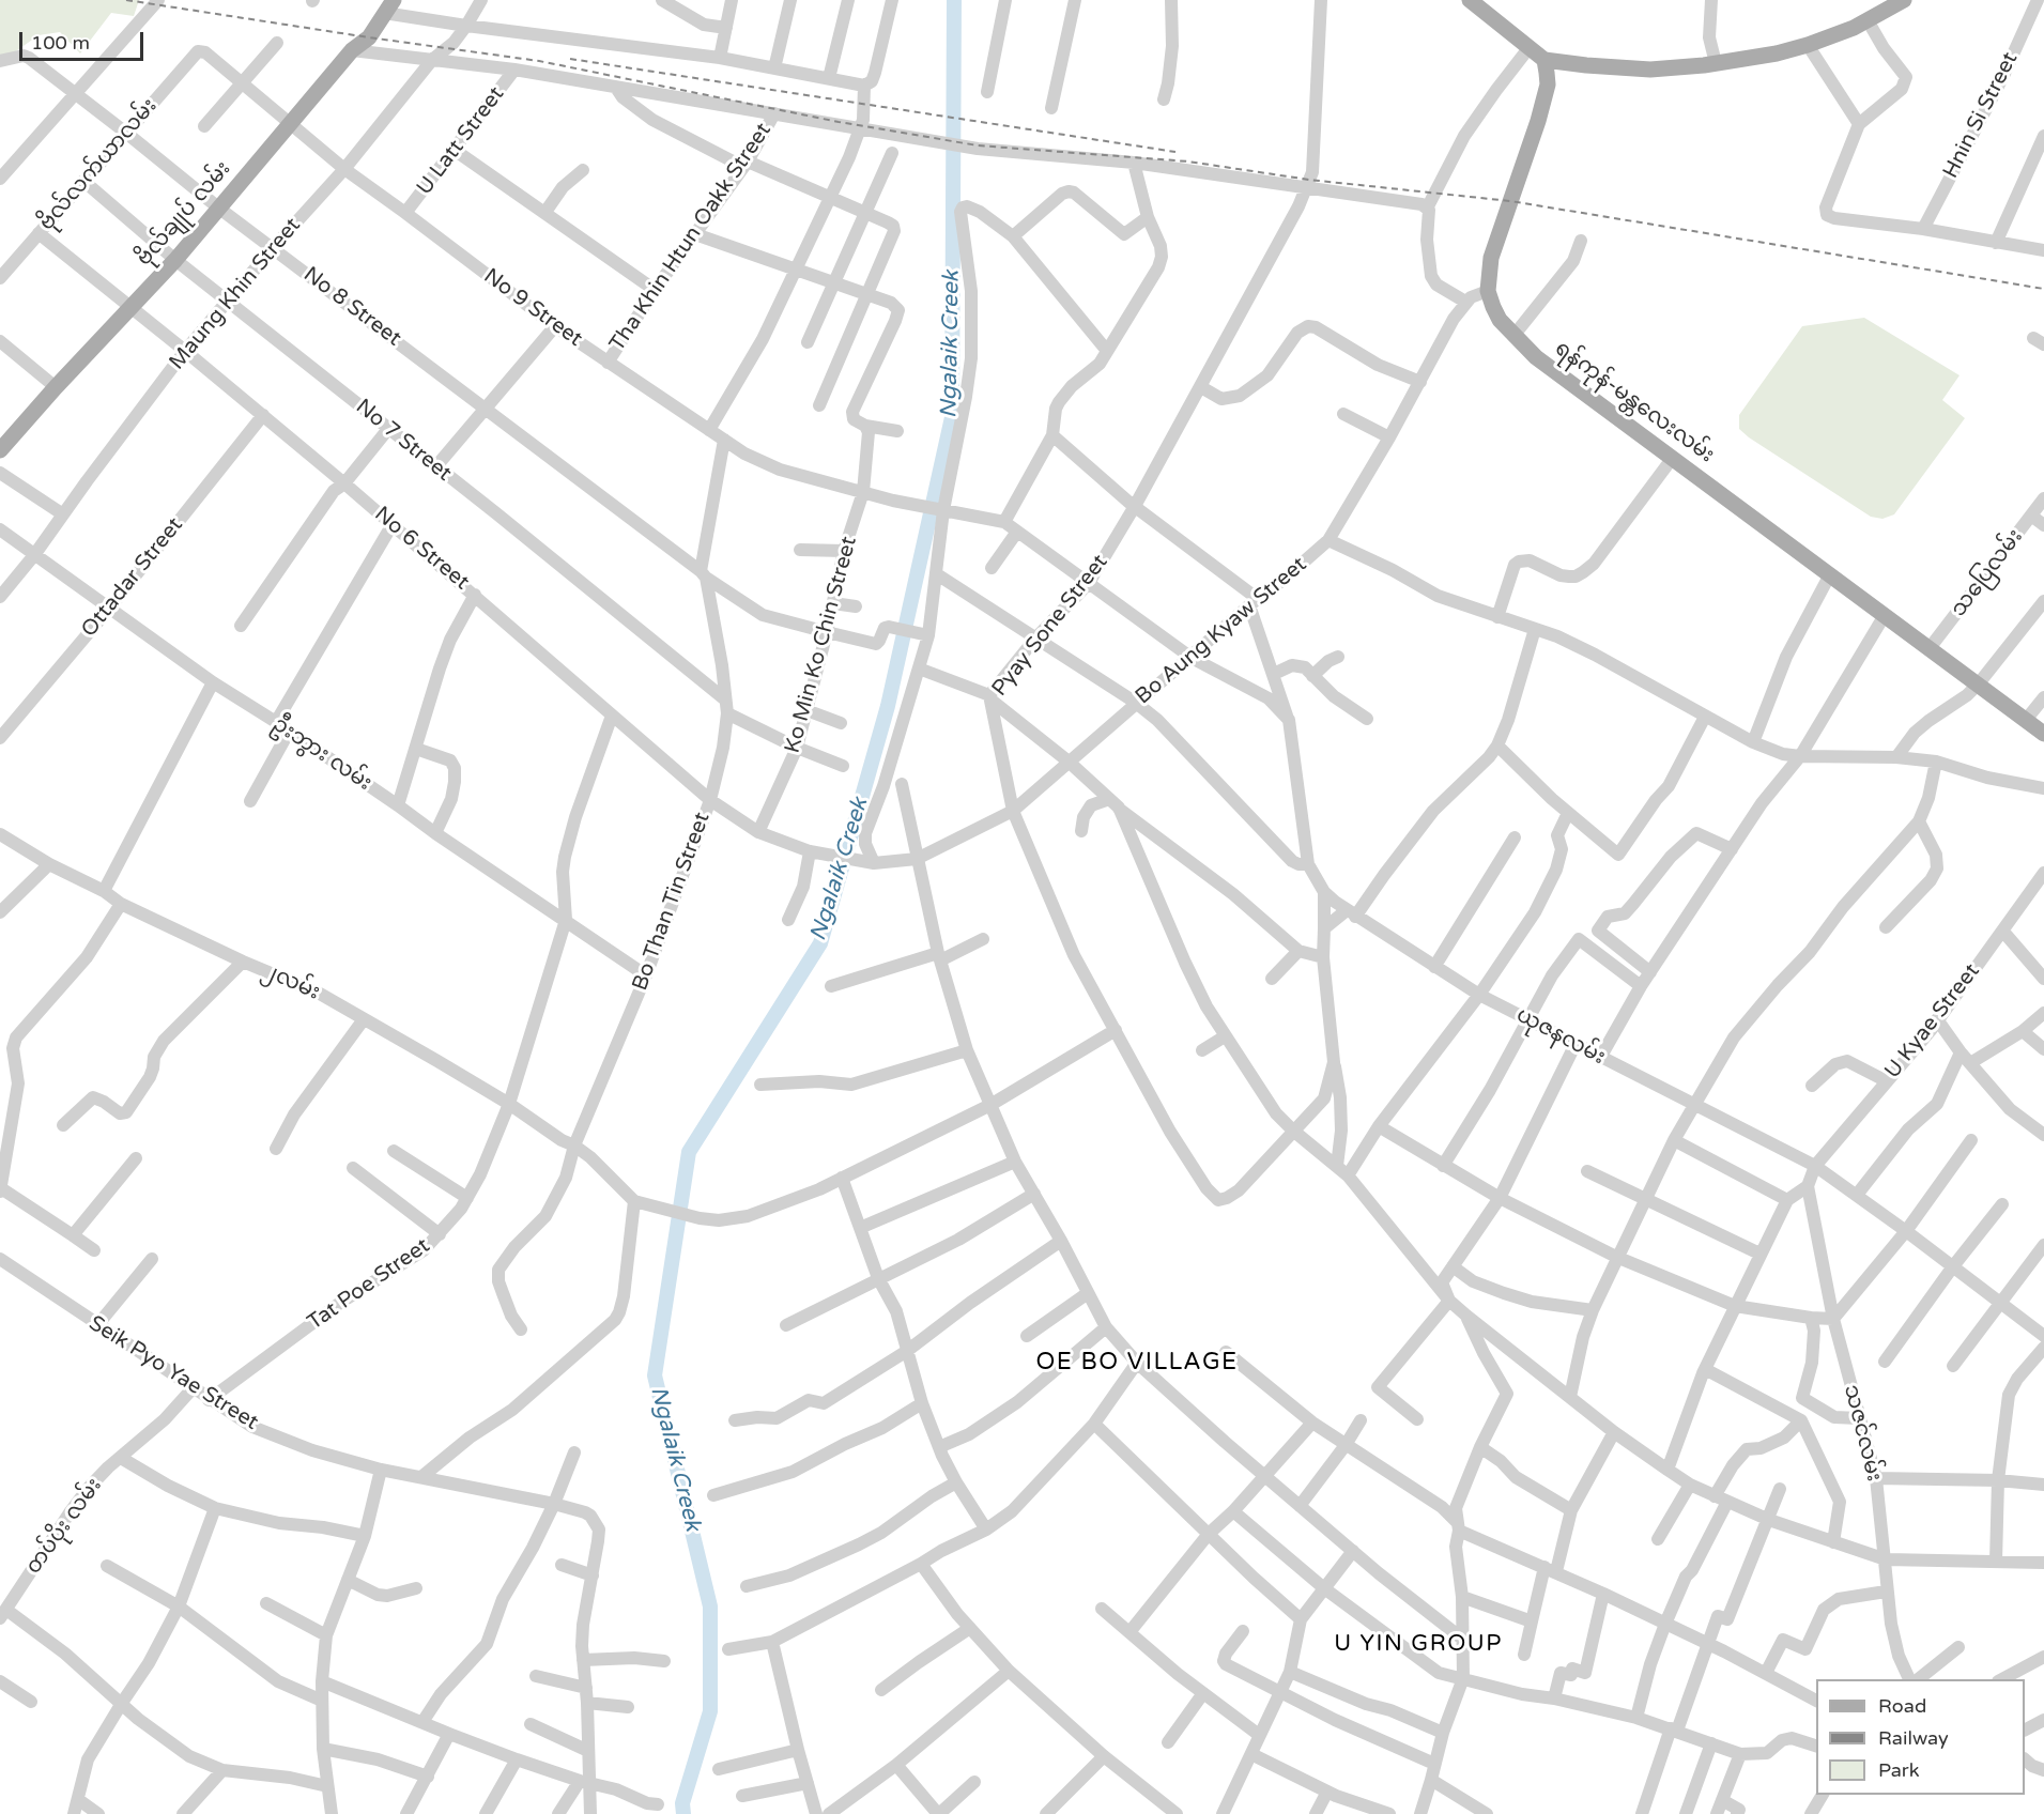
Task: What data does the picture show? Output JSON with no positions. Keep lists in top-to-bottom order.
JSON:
{
  "streets": {
    "main road": ["ဗိုလ်ချုပ် လမ်း", "ရန်ကုန်-မန္တလေးလမ်း"],
    "street": [
      "Hnin Si Street",
      "U Latt Street",
      "ဗိုလ်လက်ယာလမ်း",
      "Tha Khin Htun Oakk Street",
      "Maung Khin Street",
      "No 8 Street",
      "No 9 Street",
      "No 7 Street",
      "No 6 Street",
      "သပြေလမ်း",
      "Ottadar Street",
      "Pyay Sone Street",
      "Bo Aung Kyaw Street",
      "Ko Min Ko Chin Street",
      "ဦးဘွား လမ်း",
      "Bo Than Tin Street",
      "၂လမ်း",
      "U Kyae Street",
      "ယုဇနလမ်း",
      "Tat Poe Street",
      "Seik Pyo Yae Street",
      "သဇင်လမ်း",
      "တပ်ပိုး လမ်း"
    ]
  },
  "crossings": [
    ["U Latt Street", "No 9 Street"],
    ["ဗိုလ်လက်ယာလမ်း", "No 8 Street"],
    ["ဗိုလ်လက်ယာလမ်း", "No 9 Street"],
    ["ဗိုလ်လက်ယာလမ်း", "No 7 Street"],
    ["ဗိုလ်လက်ယာလမ်း", "No 6 Street"],
    ["ဗိုလ်ချုပ် လမ်း", "No 8 Street"],
    ["ဗိုလ်ချုပ် လမ်း", "No 9 Street"],
    ["ဗိုလ်ချုပ် လမ်း", "No 7 Street"],
    ["ဗိုလ်ချုပ် လမ်း", "No 6 Street"],
    ["Tha Khin Htun Oakk Street", "No 9 Street"],
    ["Maung Khin Street", "No 8 Street"],
    ["Maung Khin Street", "No 9 Street"],
    ["Maung Khin Street", "No 7 Street"],
    ["Maung Khin Street", "No 6 Street"],
    ["Maung Khin Street", "ဦးဘွား လမ်း"],
    ["No 8 Street", "Ko Min Ko Chin Street"],
    ["No 8 Street", "Bo Than Tin Street"],
    ["No 9 Street", "Ko Min Ko Chin Street"],
    ["No 9 Street", "Bo Than Tin Street"],
    ["ရန်ကုန်-မန္တလေးလမ်း", "သပြေလမ်း"],
    ["No 7 Street", "Bo Than Tin Street"],
    ["No 6 Street", "Ottadar Street"],
    ["No 6 Street", "Bo Aung Kyaw Street"],
    ["No 6 Street", "Ko Min Ko Chin Street"],
    ["No 6 Street", "Bo Than Tin Street"],
    ["Ottadar Street", "ဦးဘွား လမ်း"],
    ["Pyay Sone Street", "Bo Aung Kyaw Street"],
    ["Bo Aung Kyaw Street", "ယုဇနလမ်း"],
    ["ဦးဘွား လမ်း", "Bo Than Tin Street"],
    ["ဦးဘွား လမ်း", "Tat Poe Street"],
    ["Bo Than Tin Street", "၂လမ်း"],
    ["၂လမ်း", "Tat Poe Street"],
    ["U Kyae Street", "ယုဇနလမ်း"],
    ["Tat Poe Street", "Seik Pyo Yae Street"],
    ["Seik Pyo Yae Street", "တပ်ပိုး လမ်း"]
  ],
  "districts": ["OE BO VILLAGE", "U YIN GROUP"],
  "water": ["Ngalaik Creek"],
  "legend": ["Road", "Railway", "Park"],
  "scale_bar": "100 m"
}
